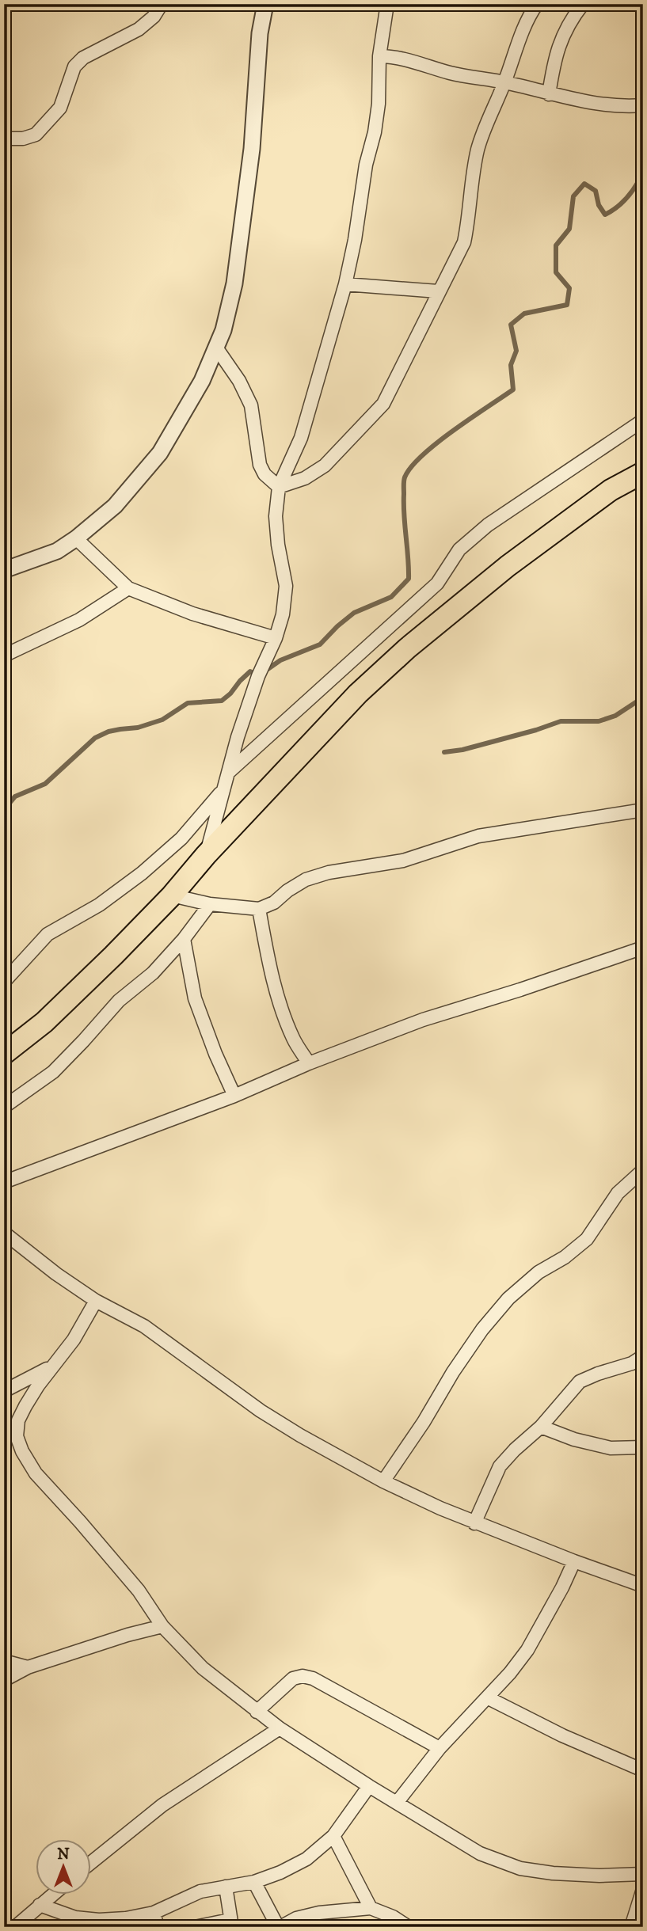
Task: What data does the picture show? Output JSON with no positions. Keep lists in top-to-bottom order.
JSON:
{
  "north": "top"
}
